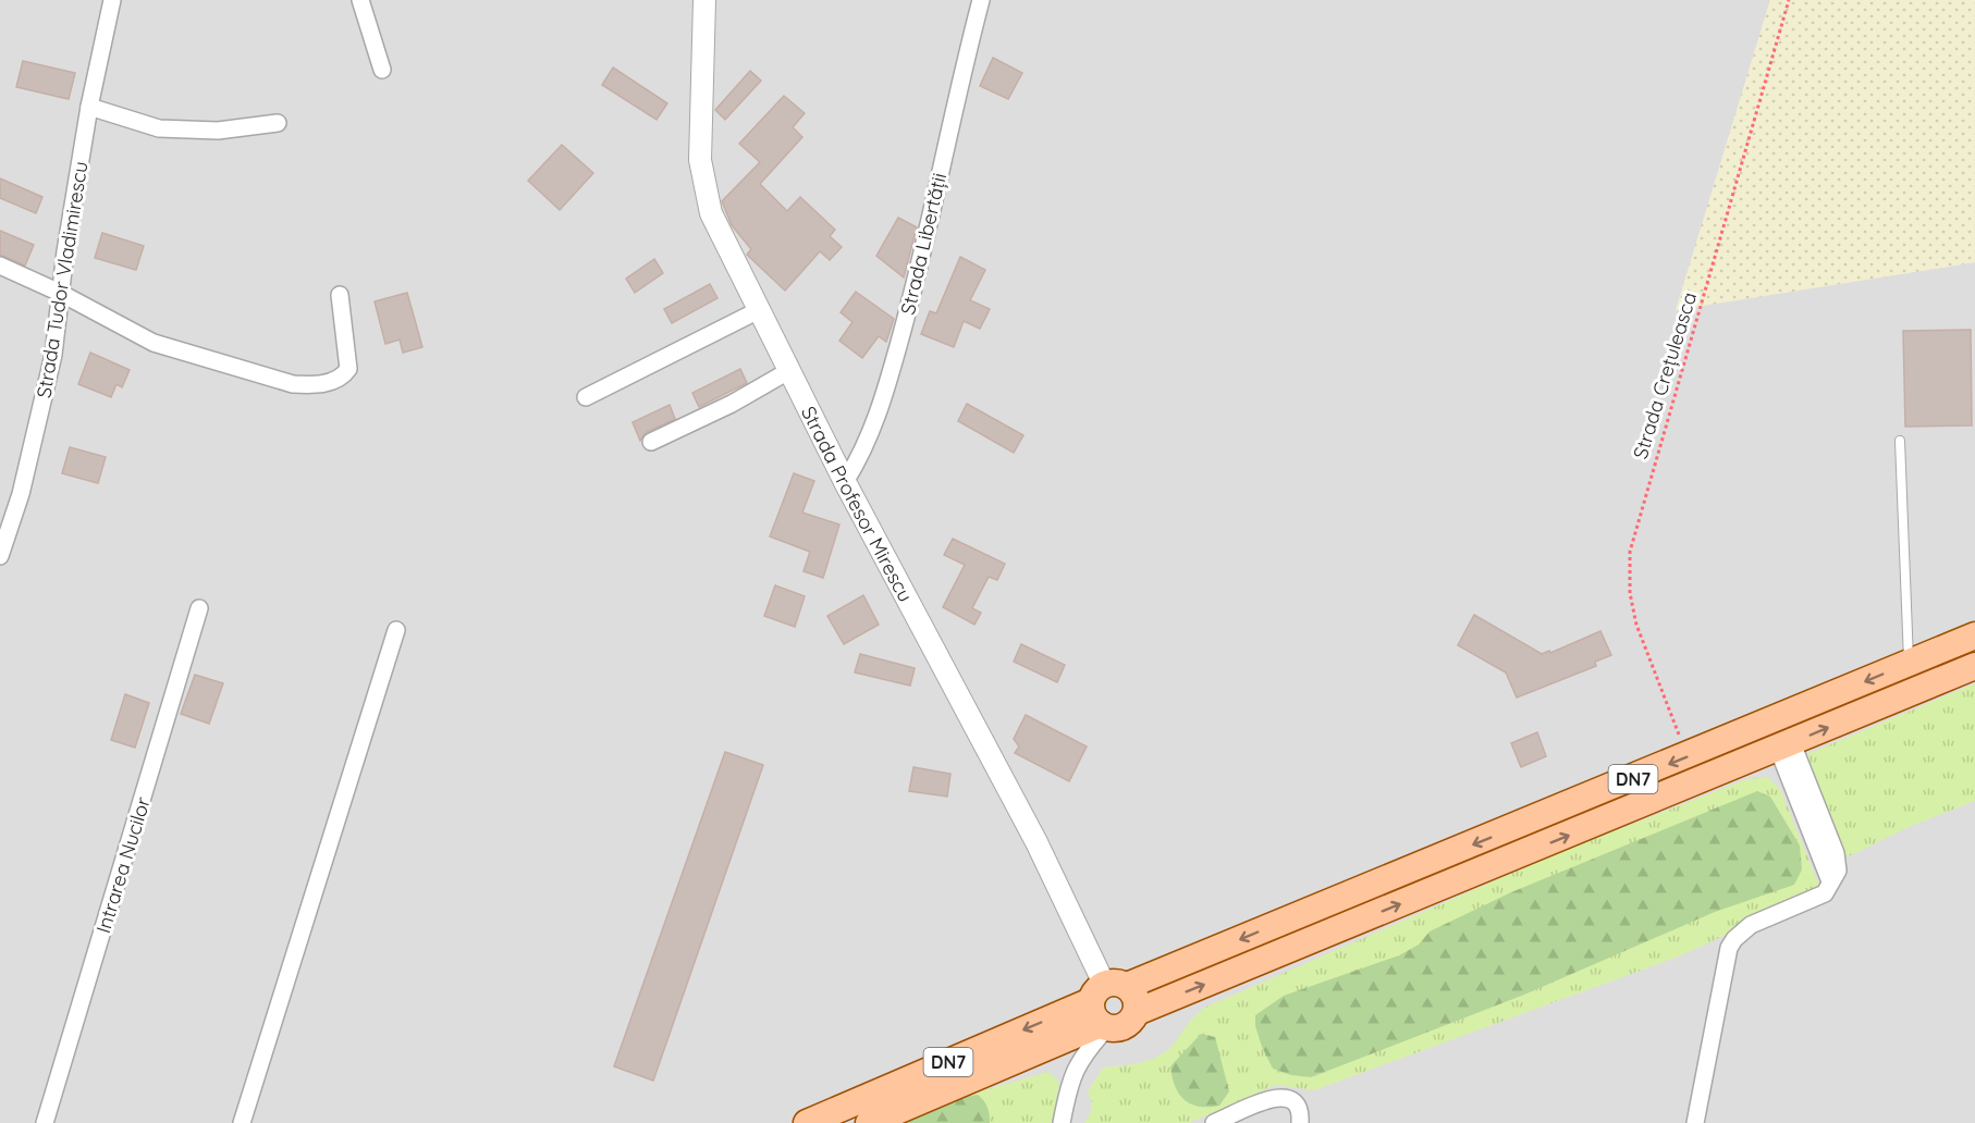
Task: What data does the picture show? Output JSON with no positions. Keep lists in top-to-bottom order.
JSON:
{
  "streets": {
    "main road": ["DN7"],
    "street": [
      "Strada Libertății",
      "Strada Tudor Vladimirescu",
      "Strada Profesor Mirescu",
      "Intrarea Nucilor"
    ],
    "path": ["Strada Crețuleasca"]
  },
  "crossings": [
    ["Strada Libertății", "Strada Profesor Mirescu"],
    ["Strada Crețuleasca", "DN7"],
    ["Strada Profesor Mirescu", "DN7"]
  ]
}
